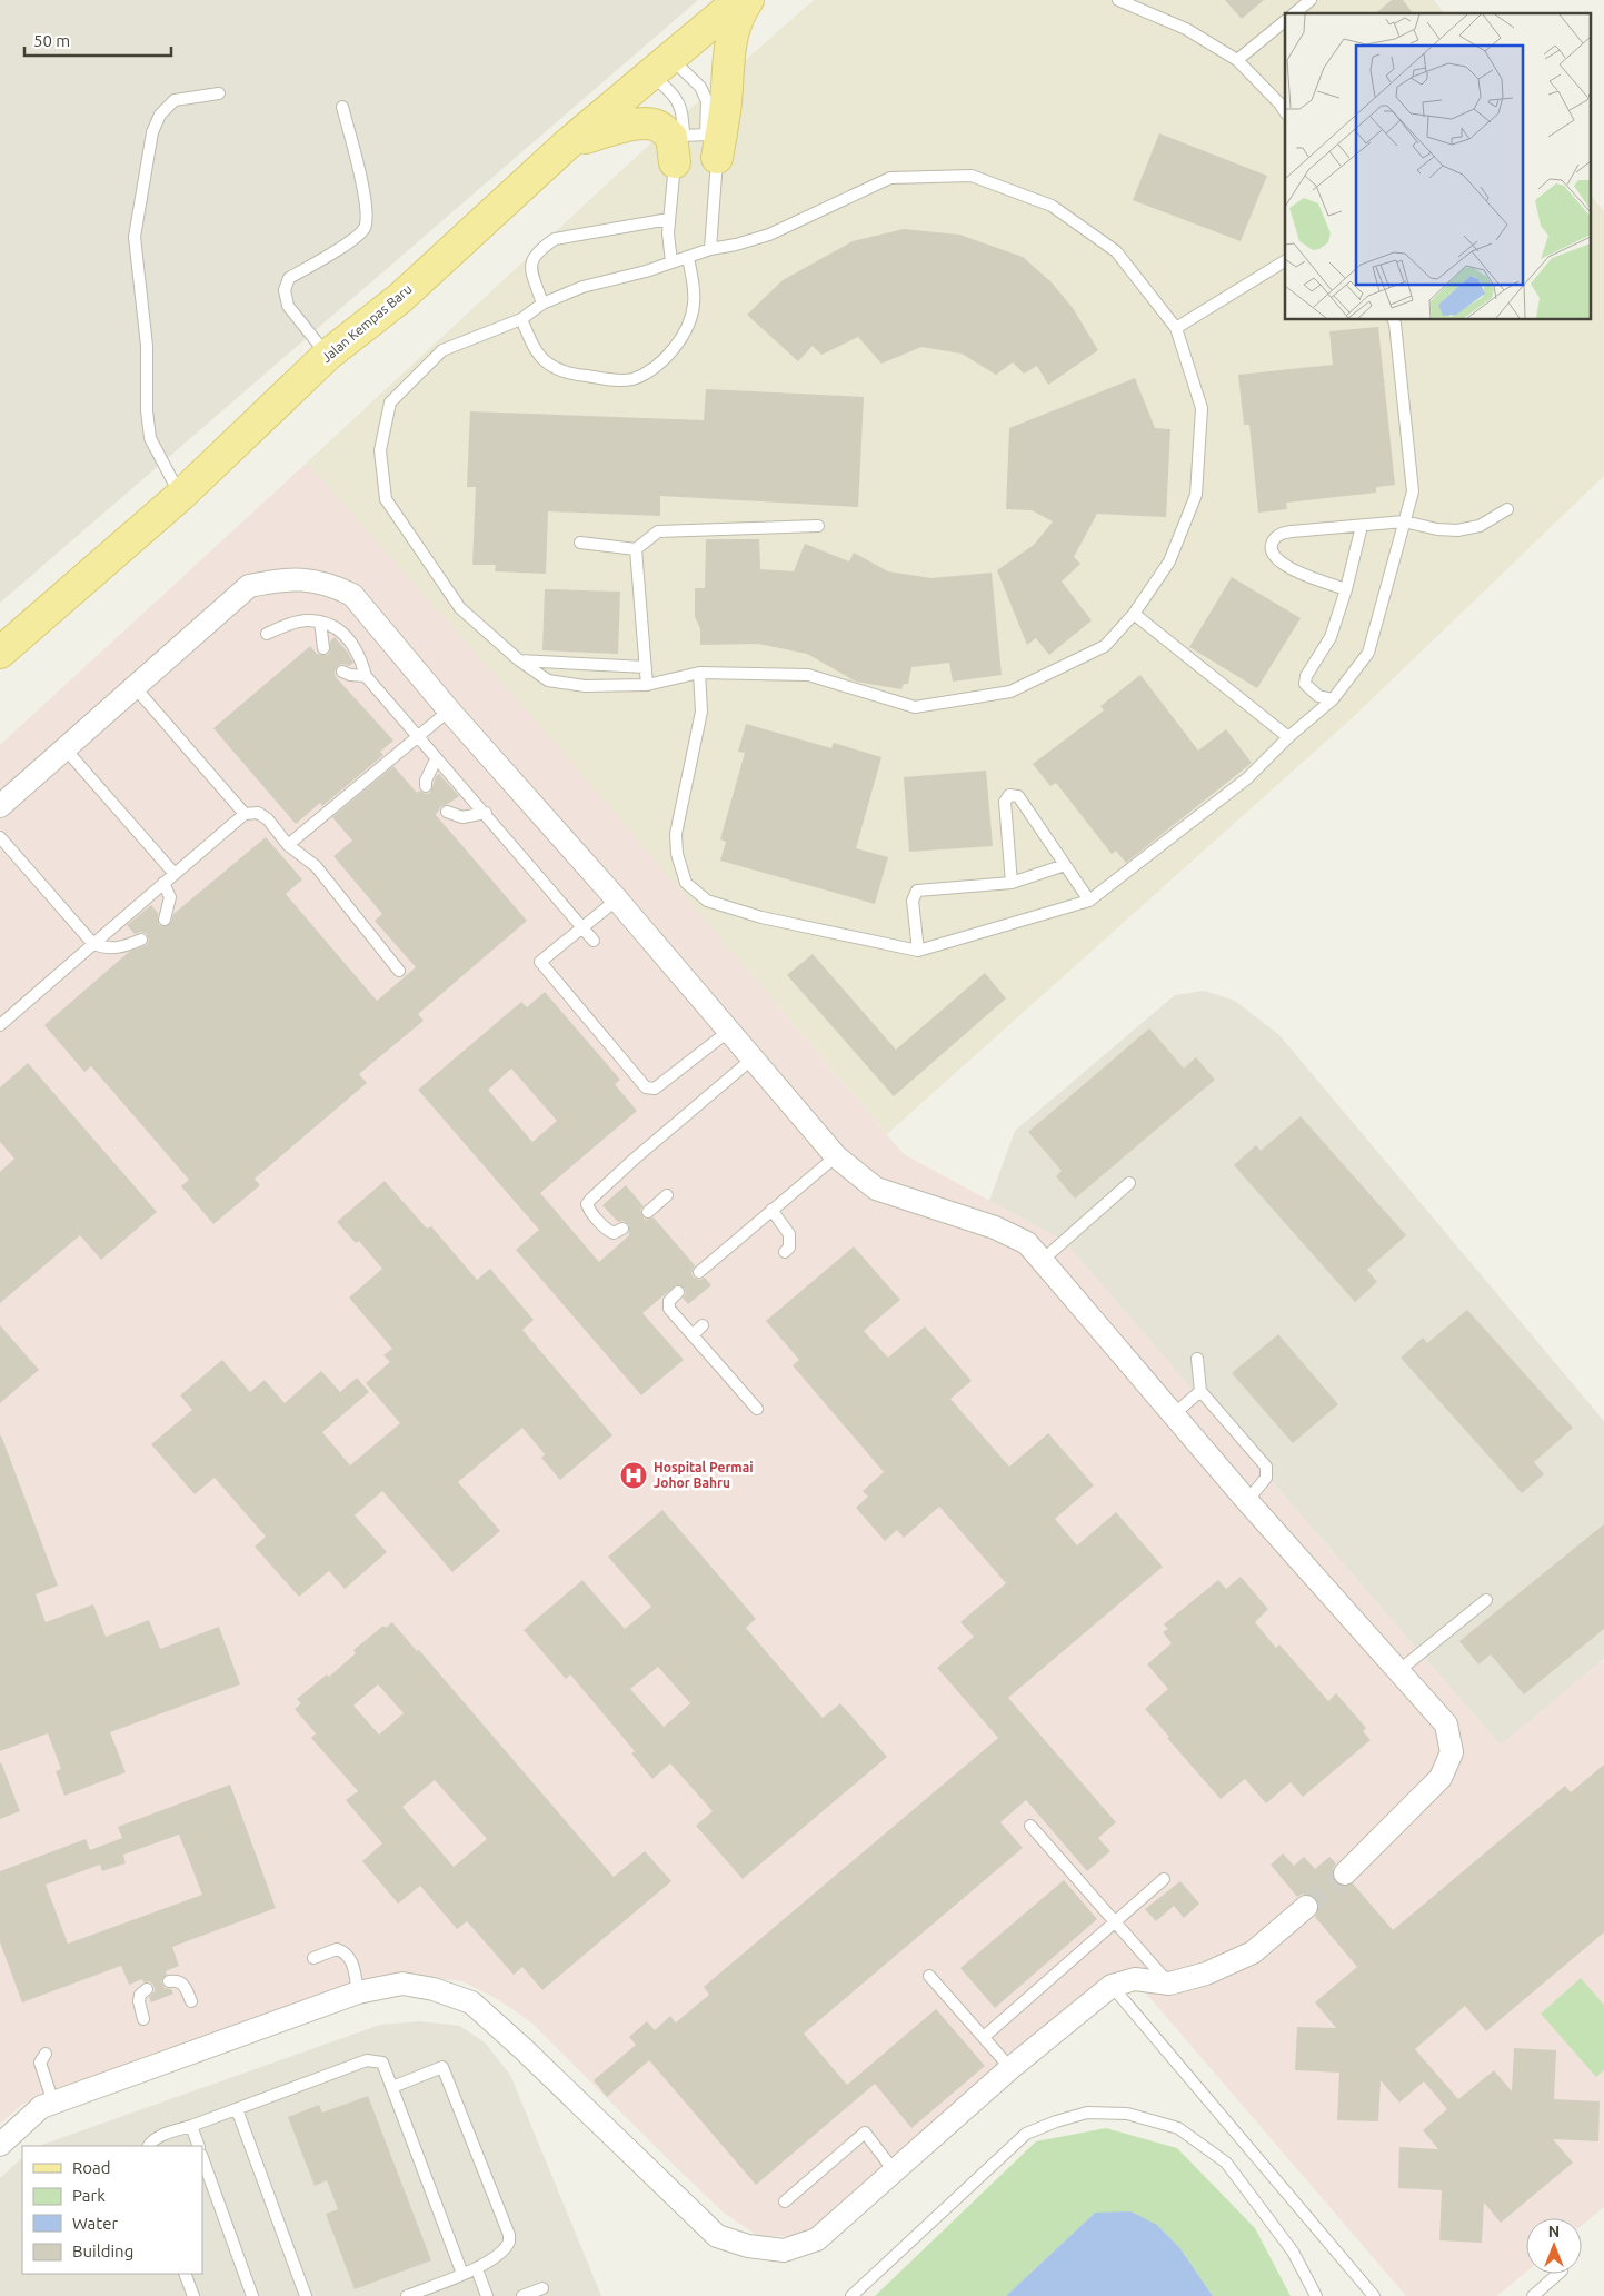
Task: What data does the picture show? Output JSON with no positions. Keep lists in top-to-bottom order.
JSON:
{
  "streets": {
    "main road": ["Jalan Kempas Baru"]
  },
  "places": {
    "hospital": ["Hospital Permai Johor Bahru"]
  },
  "legend": [
    "Road",
    "Park",
    "Water",
    "Building"
  ],
  "scale_bar": "50 m",
  "north": "top"
}
